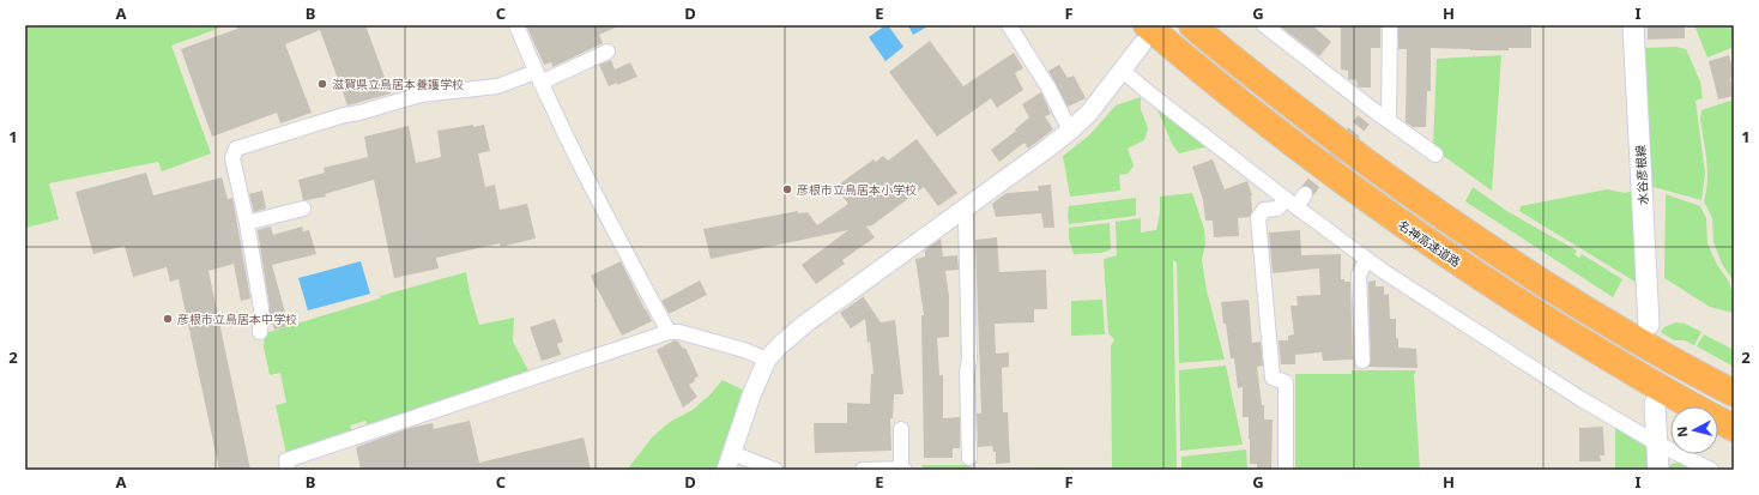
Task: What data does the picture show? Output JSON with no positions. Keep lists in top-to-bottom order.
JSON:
{
  "streets": {
    "highway": ["名神高速道路"],
    "main road": ["水谷彦根線"]
  },
  "places": ["滋賀県立鳥居本養護学校", "彦根市立鳥居本小学校", "彦根市立鳥居本中学校"],
  "north": "left",
  "grid": {
    "columns": [
      "A",
      "B",
      "C",
      "D",
      "E",
      "F",
      "G",
      "H",
      "I"
    ],
    "rows": ["1", "2"]
  }
}
